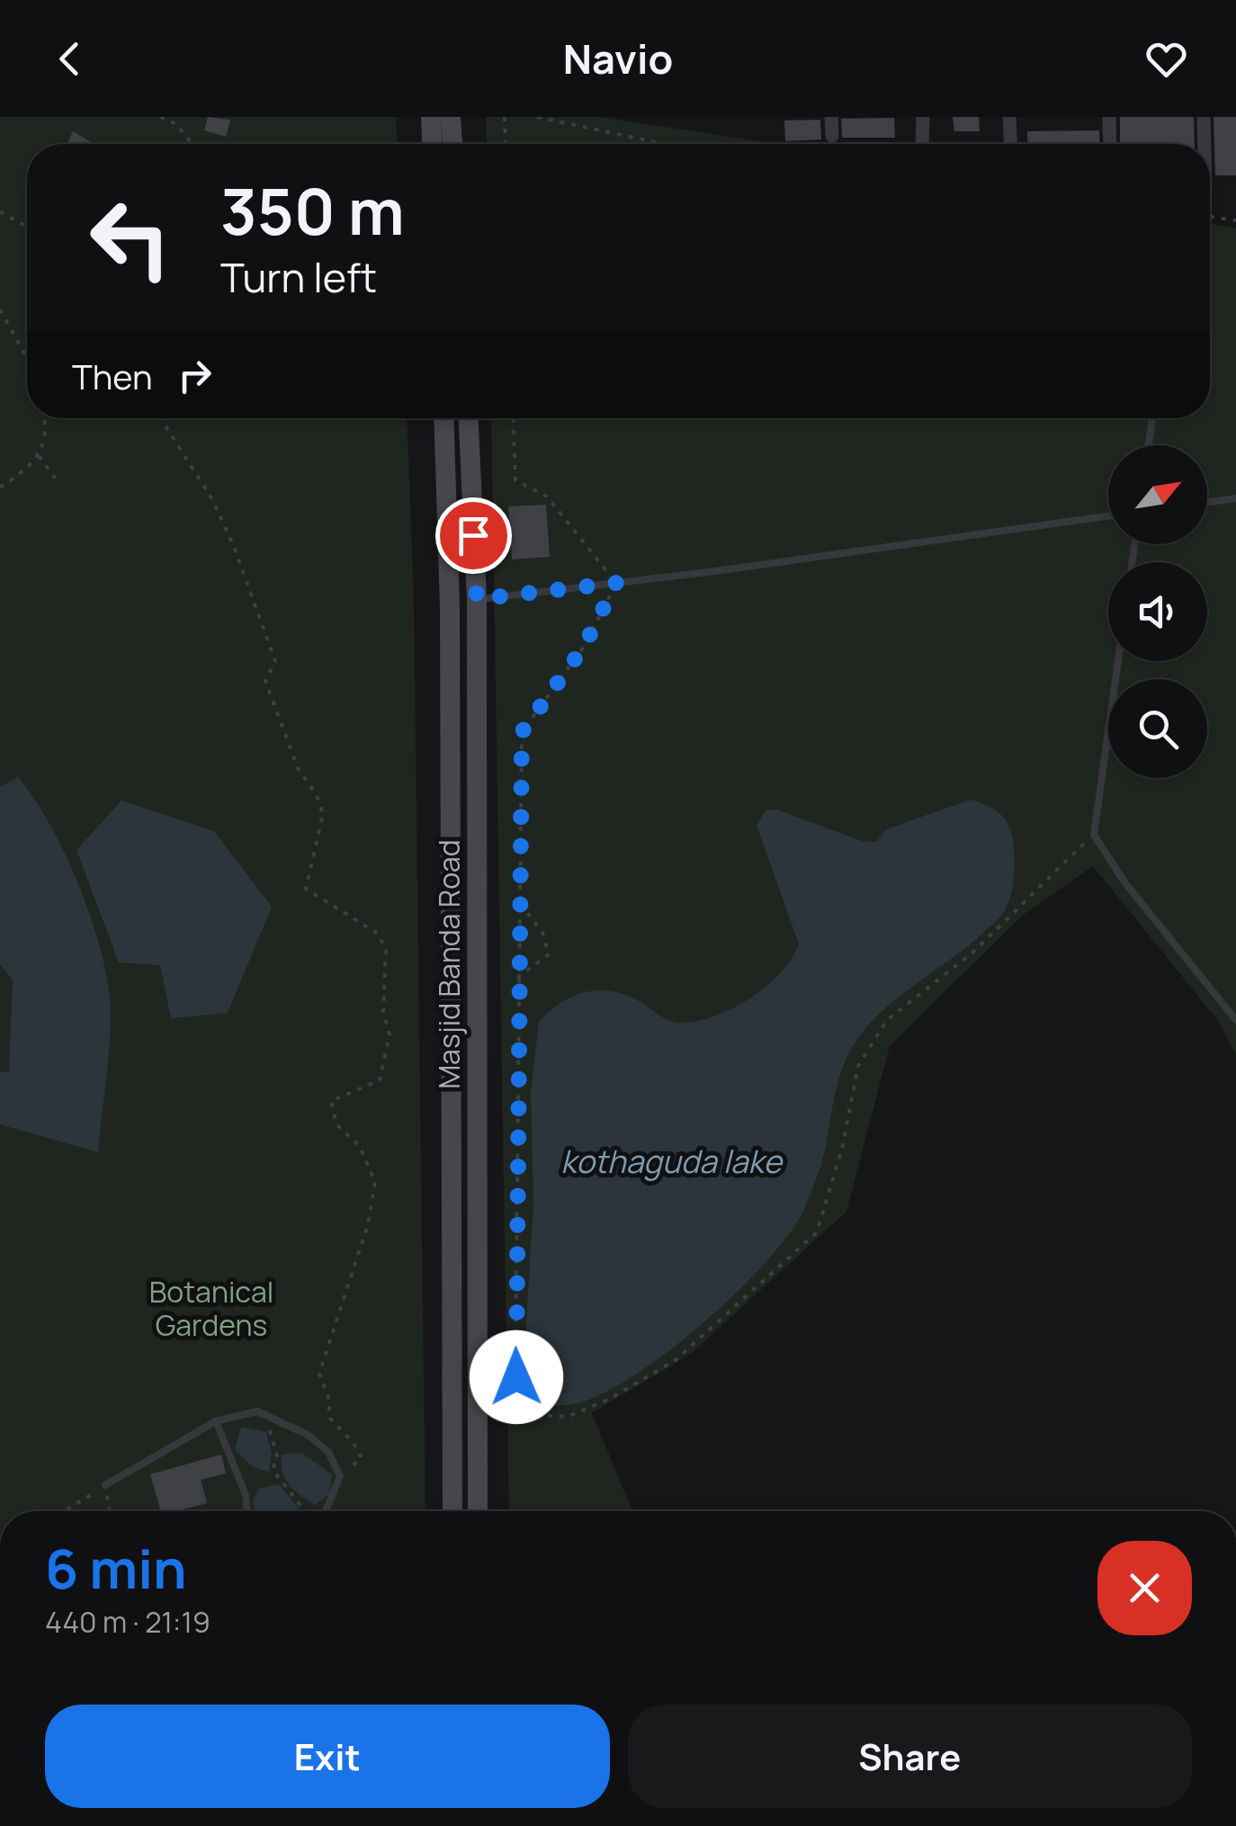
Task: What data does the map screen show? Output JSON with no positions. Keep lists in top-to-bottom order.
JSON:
{
  "streets": {
    "main road": ["Masjid Banda Road"]
  },
  "water": ["kothaguda lake"],
  "parks": ["Botanical Gardens"],
  "north": "top right",
  "page": {
    "header": "Navio",
    "turn": ["350 m", "Turn left"],
    "then": "Then",
    "heading": ["6 min", "440 m · 21:19"],
    "buttons": ["Exit", "Share"]
  }
}
